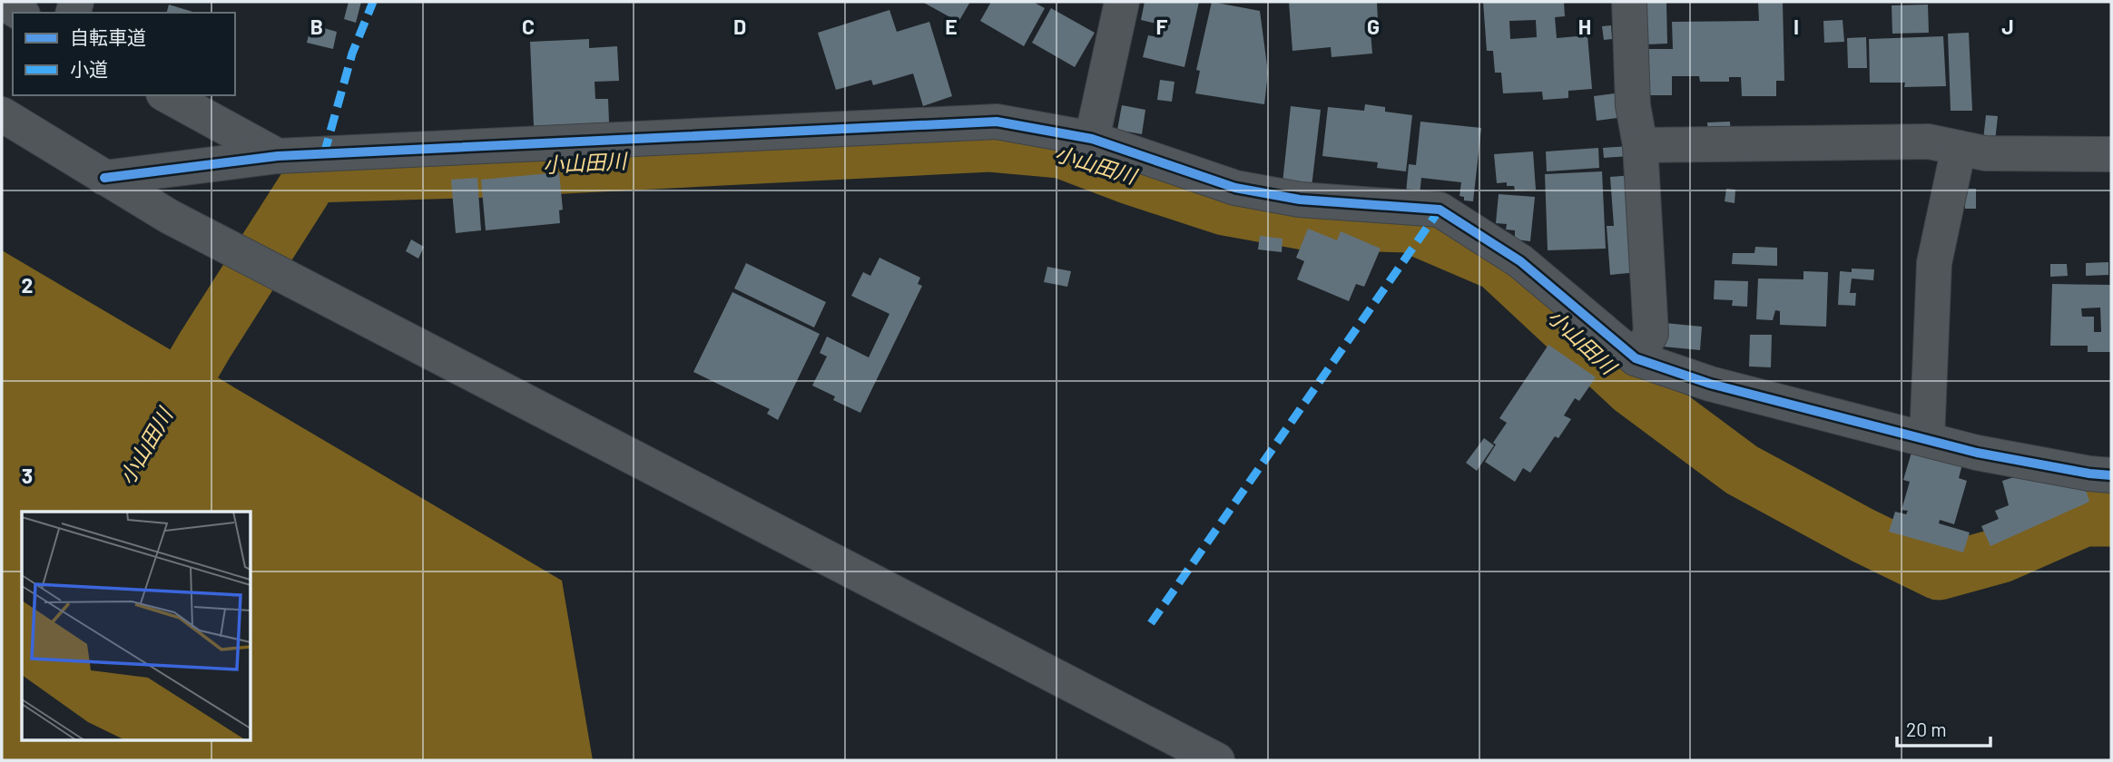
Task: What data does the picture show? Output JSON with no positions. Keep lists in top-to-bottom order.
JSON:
{
  "water": ["小山田川"],
  "legend": ["自転車道", "小道"],
  "scale_bar": "20 m",
  "grid": {
    "columns": [
      "B",
      "C",
      "D",
      "E",
      "F",
      "G",
      "H",
      "I",
      "J"
    ],
    "rows": ["2", "3"]
  }
}
